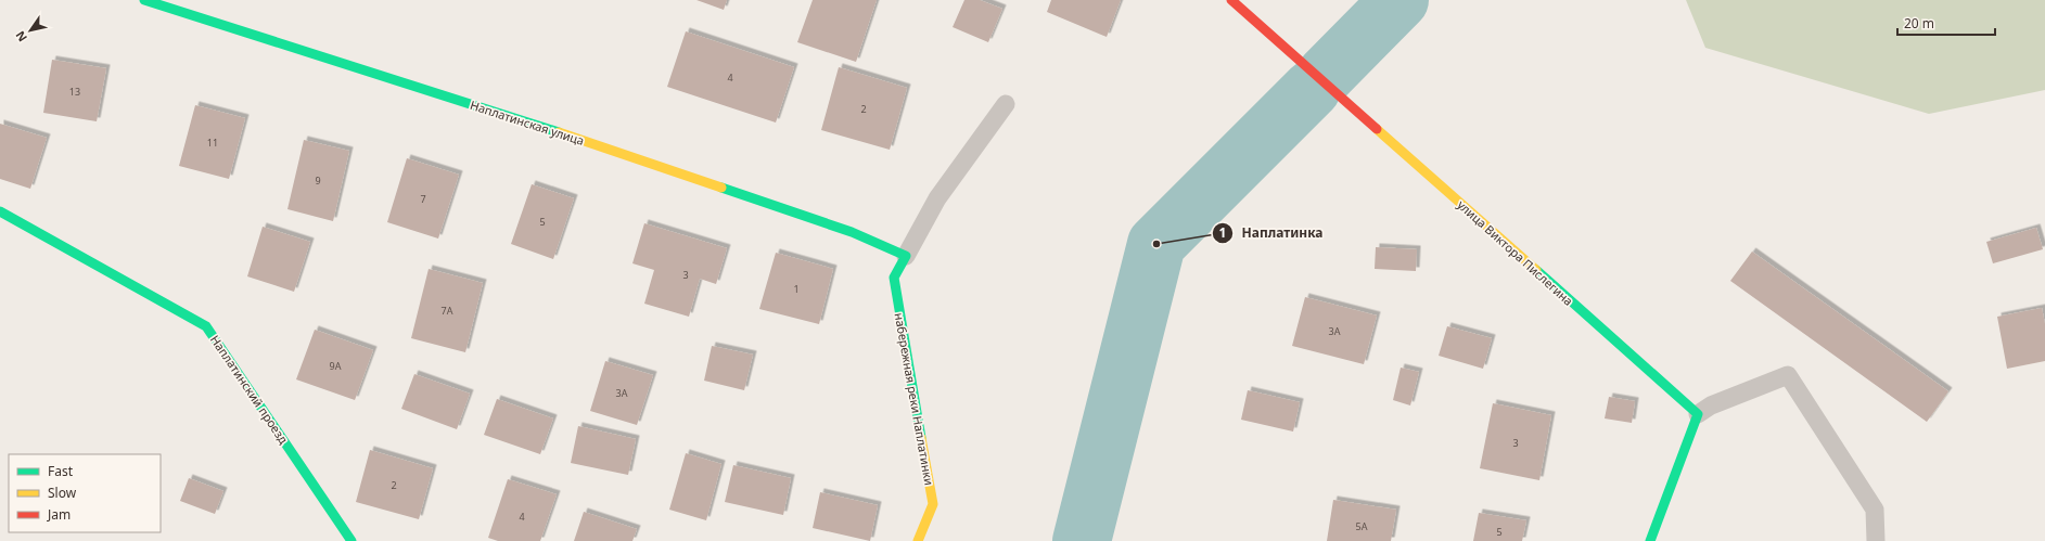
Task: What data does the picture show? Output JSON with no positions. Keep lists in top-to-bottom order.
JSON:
{
  "streets": {
    "street": [
      "Наплатинская улица",
      "улица Виктора Пислегина",
      "Наплатинский проезд",
      "набережная реки Наплатинки"
    ]
  },
  "crossings": [
    ["Наплатинская улица", "набережная реки Наплатинки"]
  ],
  "places": ["Наплатинка"],
  "house_numbers": [
    "4",
    "13",
    "2",
    "11",
    "9",
    "7",
    "5",
    "3",
    "1",
    "7А",
    "3А",
    "9А",
    "3А",
    "3",
    "2",
    "4",
    "5А",
    "5"
  ],
  "legend": ["Fast", "Slow", "Jam"],
  "scale_bar": "20 m",
  "north": "bottom left"
}
